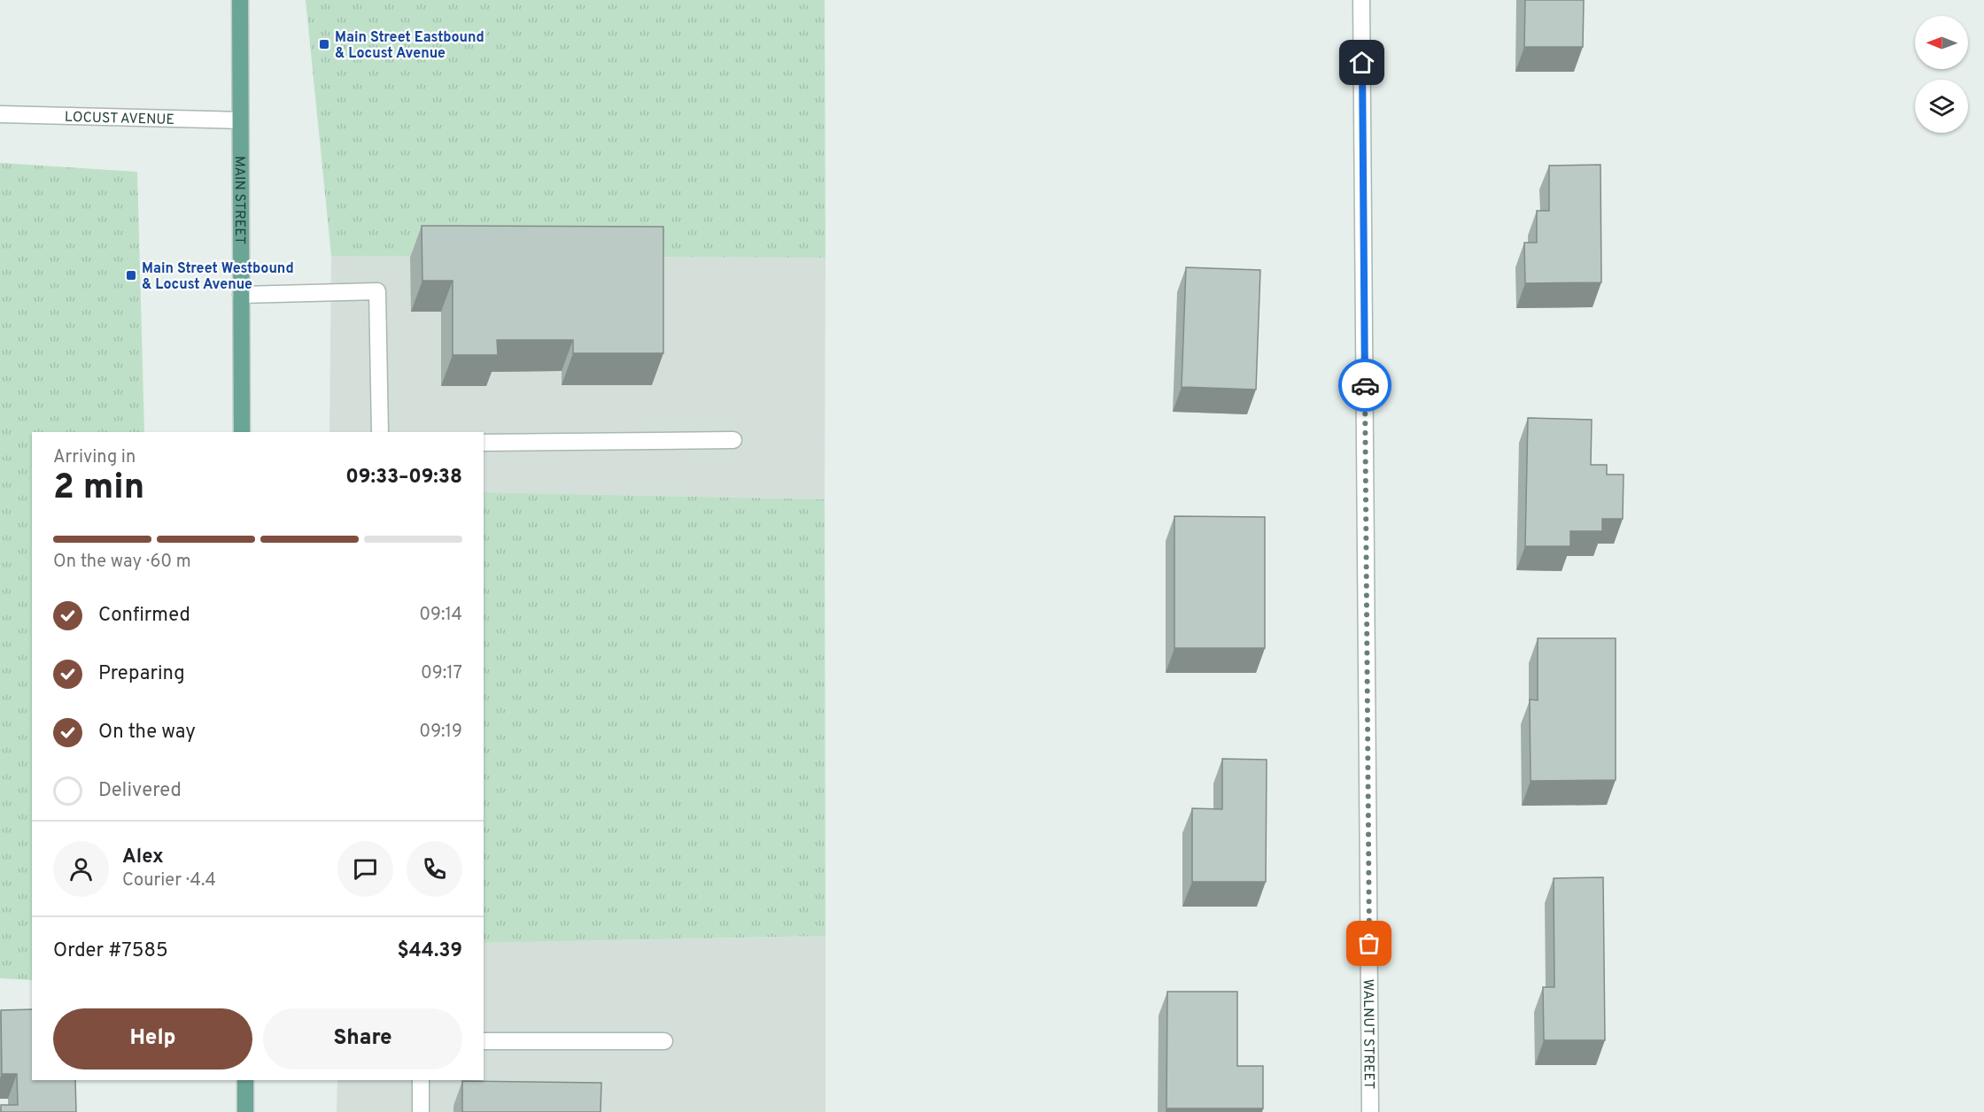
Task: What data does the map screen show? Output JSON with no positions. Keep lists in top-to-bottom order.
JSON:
{
  "streets": {
    "main road": ["MAIN STREET"],
    "street": ["LOCUST AVENUE", "WALNUT STREET"]
  },
  "crossings": [
    ["LOCUST AVENUE", "MAIN STREET"]
  ],
  "places": {
    "transit": ["Main Street Eastbound & Locust Avenue", "Main Street Westbound & Locust Avenue"]
  },
  "north": "left",
  "page": {
    "heading": ["2 min", "Arriving in", "09:33–09:38"],
    "panel": [
      "Alex",
      "Courier · 4.4",
      "Order #7585",
      "$44.39"
    ],
    "bar": "On the way · 60 m",
    "list": [
      ["Confirmed", "09:14"],
      ["Preparing", "09:17"],
      ["On the way", "09:19"],
      "Delivered"
    ],
    "buttons": ["Help", "Share"]
  }
}
